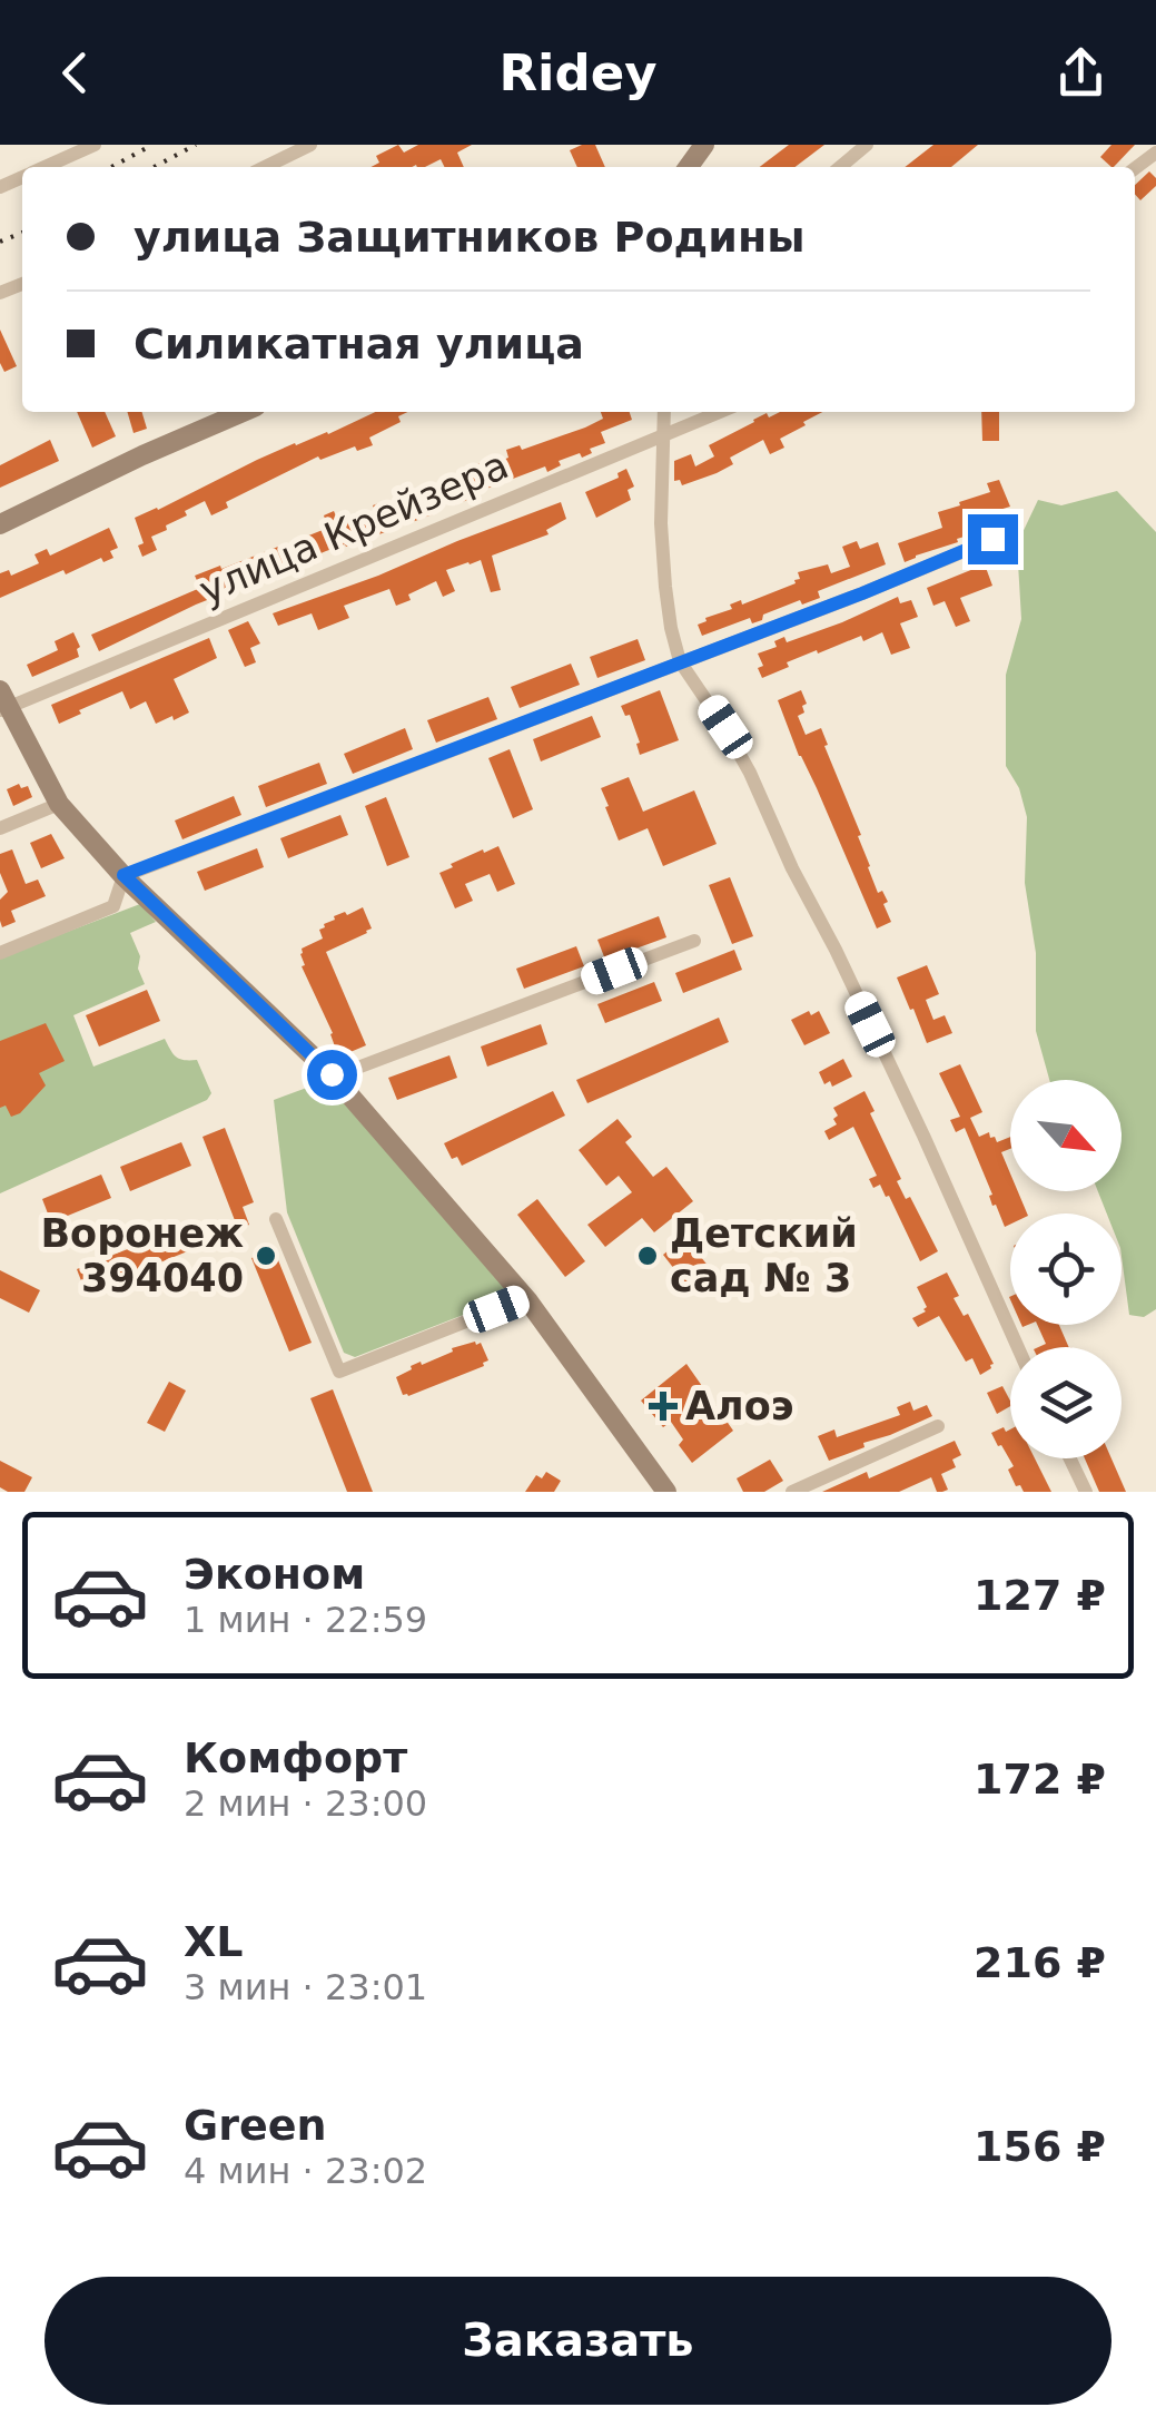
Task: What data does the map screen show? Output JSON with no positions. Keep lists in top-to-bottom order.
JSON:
{
  "streets": {
    "street": ["улица Крейзера"]
  },
  "places": {
    "other": ["Воронеж 394040", "Детский сад № 3"],
    "health": ["Алоэ"]
  },
  "north": "bottom right",
  "page": {
    "header": "Ridey",
    "banner": ["улица Защитников Родины", "Силикатная улица"],
    "list": [
      {
        "name": "Эконом",
        "note": "1 мин · 22:59",
        "value": "127 ₽"
      },
      {
        "name": "Комфорт",
        "note": "2 мин · 23:00",
        "value": "172 ₽"
      },
      {
        "name": "XL",
        "note": "3 мин · 23:01",
        "value": "216 ₽"
      },
      {
        "name": "Green",
        "note": "4 мин · 23:02",
        "value": "156 ₽"
      }
    ],
    "buttons": "Заказать"
  }
}
